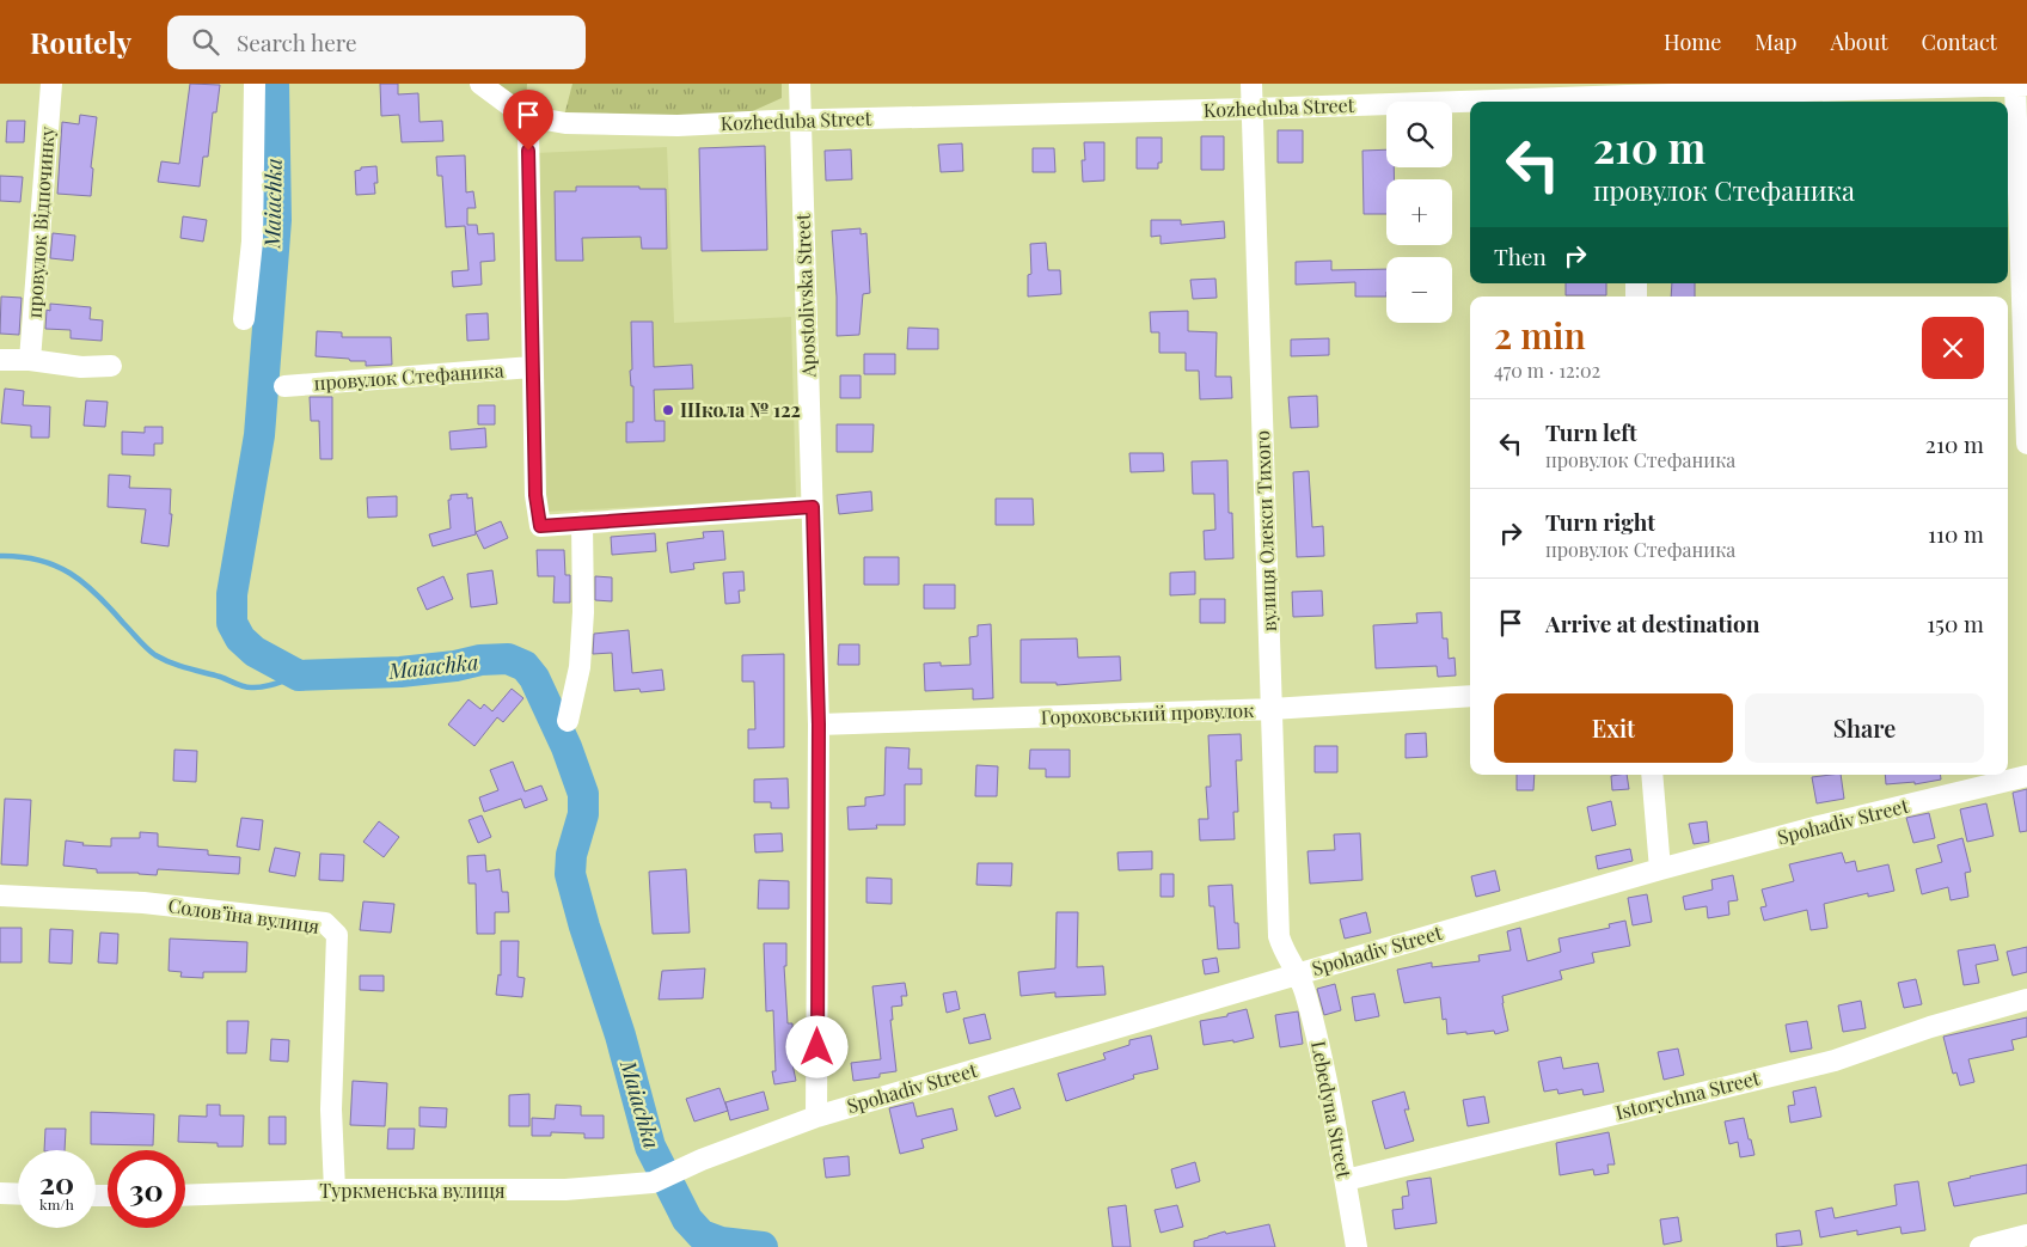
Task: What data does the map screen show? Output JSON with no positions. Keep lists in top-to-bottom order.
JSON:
{
  "streets": {
    "street": [
      "Kozheduba Street",
      "провулок Відпочинку",
      "Apostolivska Street",
      "провулок Стефаника",
      "вулиця Олекси Тихого",
      "Гороховський провулок",
      "Spohadiv Street",
      "Соловʼїна вулиця",
      "Istorychna Street",
      "Lebedyna Street",
      "Туркменська вулиця"
    ]
  },
  "crossings": [
    ["Kozheduba Street", "Apostolivska Street"],
    ["Kozheduba Street", "провулок Стефаника"],
    ["Kozheduba Street", "вулиця Олекси Тихого"],
    ["Apostolivska Street", "провулок Стефаника"],
    ["Apostolivska Street", "Гороховський провулок"],
    ["Apostolivska Street", "Spohadiv Street"],
    ["вулиця Олекси Тихого", "Гороховський провулок"],
    ["вулиця Олекси Тихого", "Spohadiv Street"],
    ["вулиця Олекси Тихого", "Lebedyna Street"],
    ["Spohadiv Street", "Lebedyna Street"],
    ["Spohadiv Street", "Туркменська вулиця"],
    ["Соловʼїна вулиця", "Туркменська вулиця"],
    ["Istorychna Street", "Lebedyna Street"]
  ],
  "water": ["Maiachka"],
  "places": ["Школа № 122"],
  "page": {
    "header": "Routely",
    "search": "Search here",
    "nav": [
      "Home",
      "Map",
      "About",
      "Contact"
    ],
    "map_buttons": ["+", "−"],
    "turn": ["210 m", "провулок Стефаника"],
    "then": "Then",
    "heading": ["2 min", "470 m · 12:02"],
    "list": [
      {
        "name": "Turn left",
        "note": "провулок Стефаника",
        "value": "210 m"
      },
      {
        "name": "Turn right",
        "note": "провулок Стефаника",
        "value": "110 m"
      },
      {
        "name": "Arrive at destination",
        "value": "150 m"
      }
    ],
    "buttons": ["Exit", "Share"],
    "speed": "20 km/h",
    "limit": "30"
  }
}
